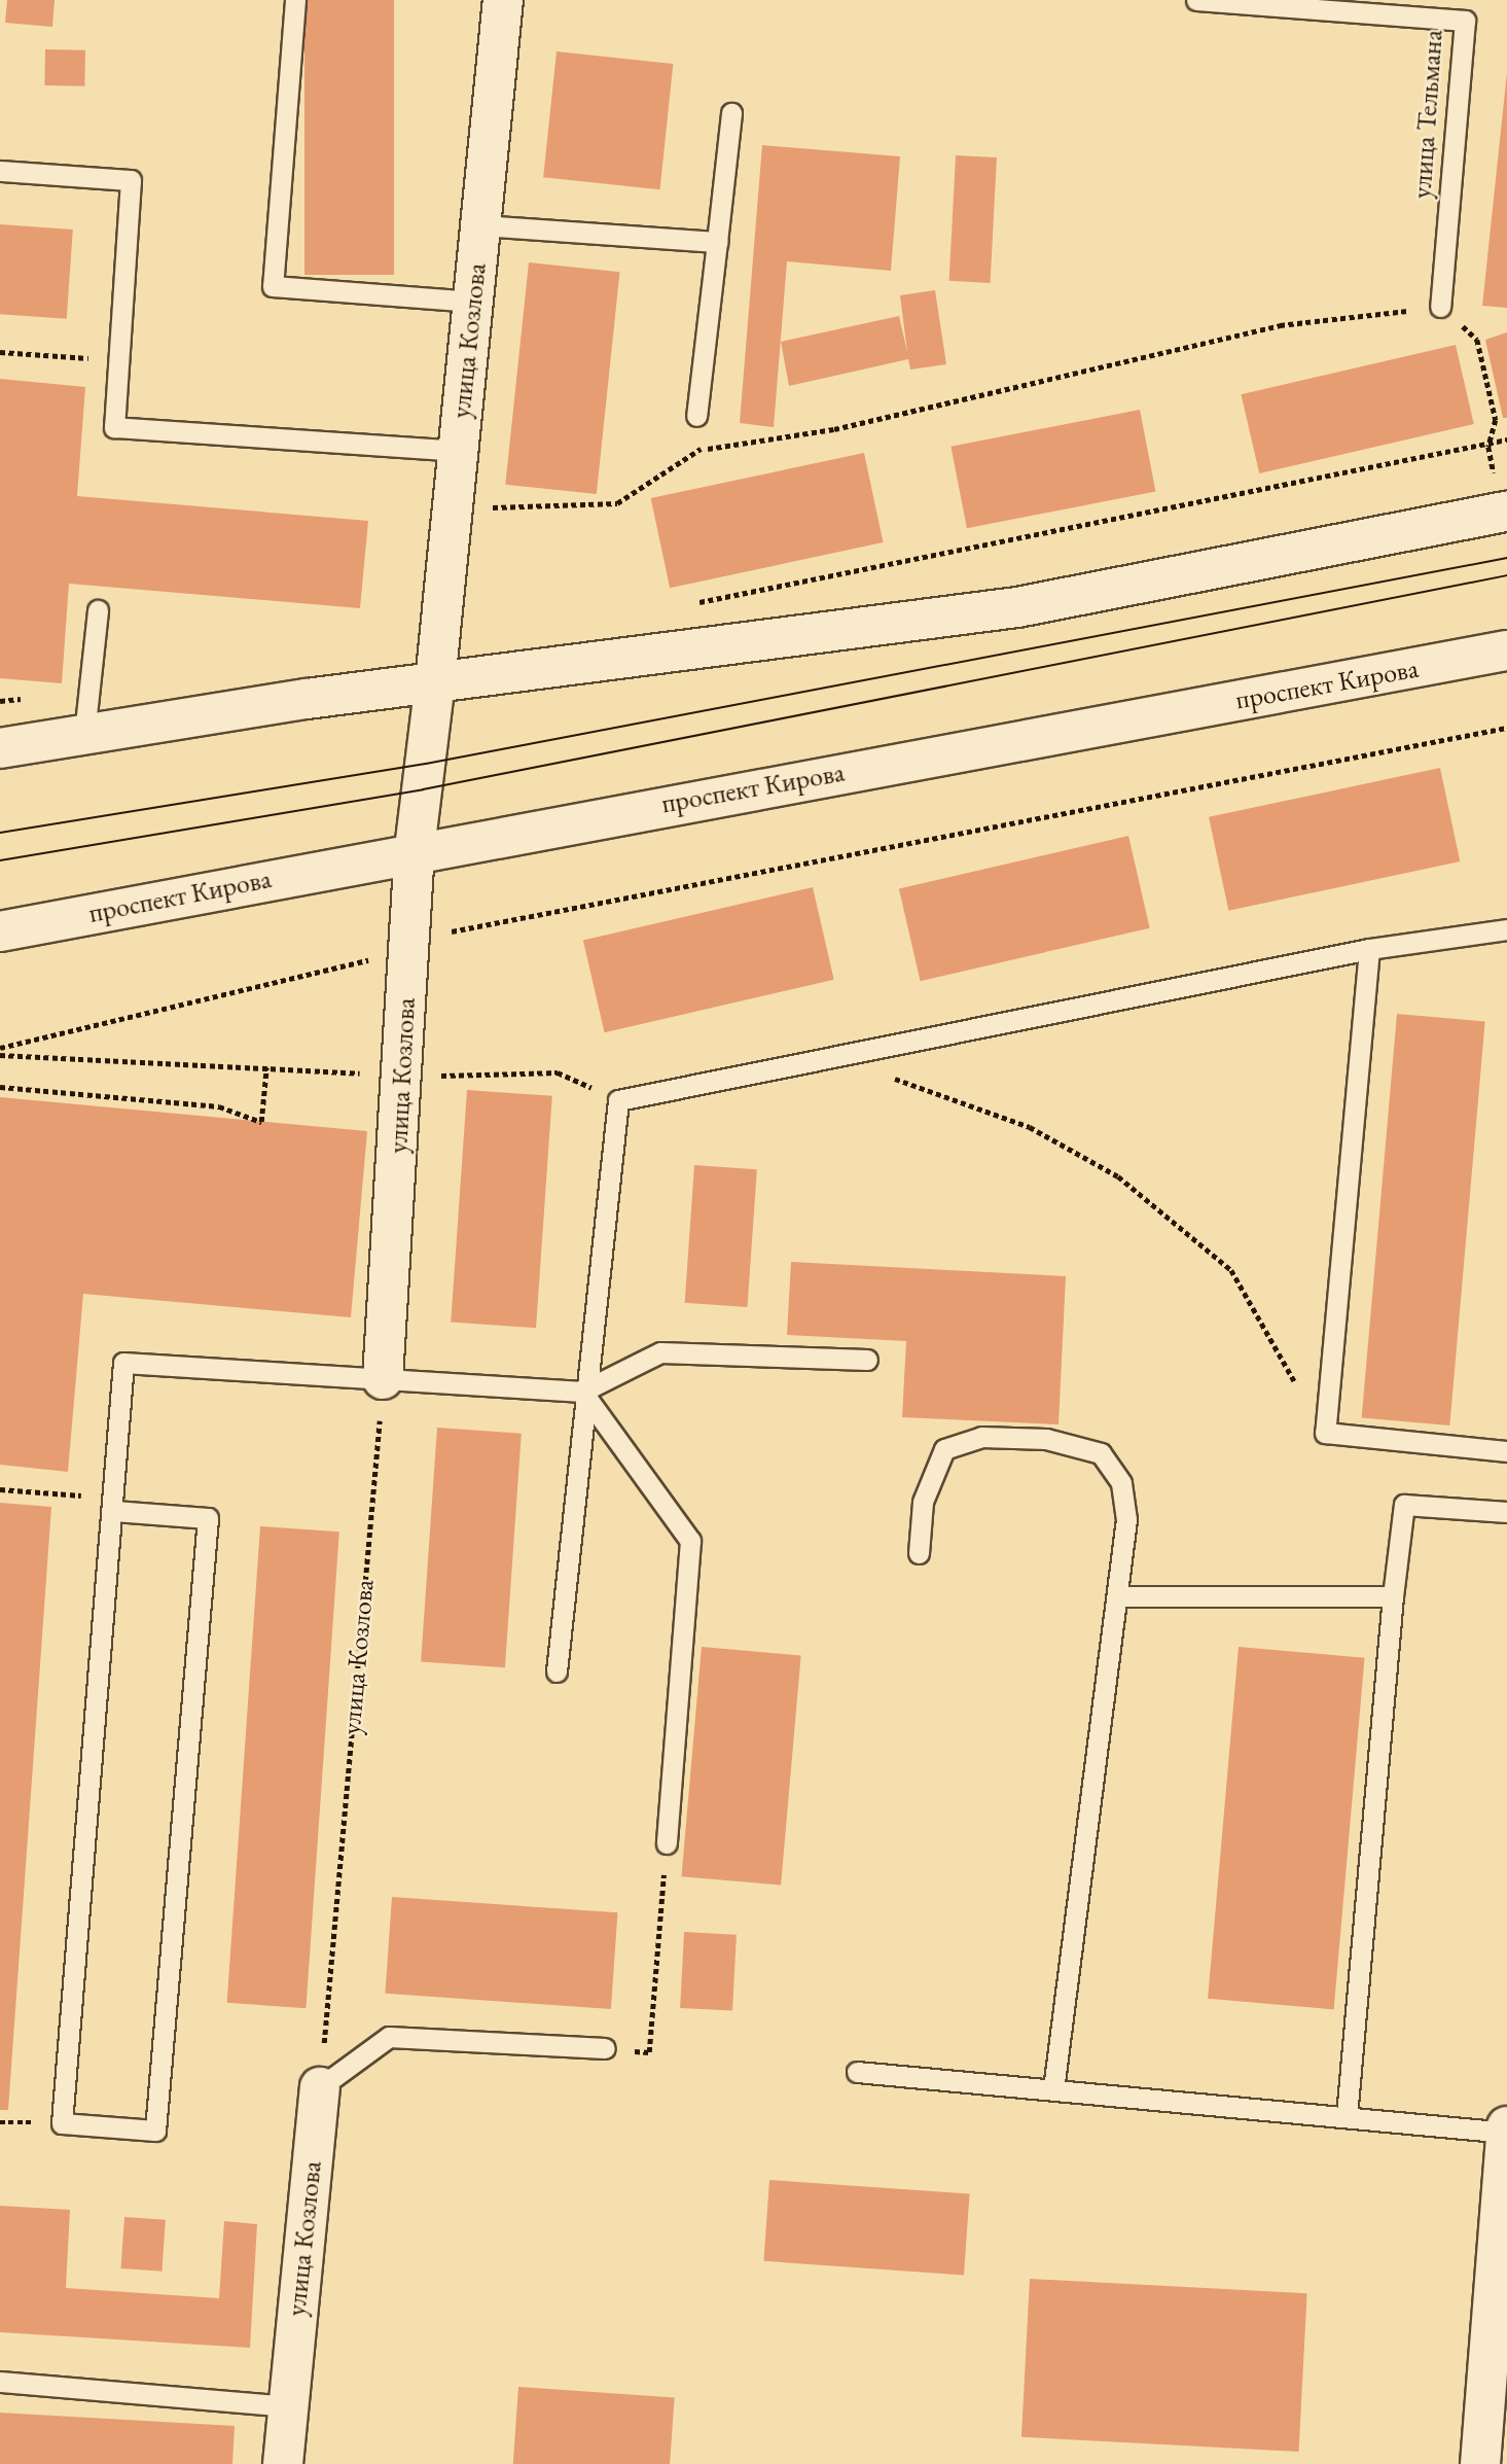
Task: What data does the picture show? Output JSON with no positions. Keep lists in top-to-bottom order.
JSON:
{
  "streets": {
    "street": ["улица Козлова", "проспект Кирова"],
    "lane": ["улица Тельмана"]
  },
  "crossings": [
    ["улица Козлова", "проспект Кирова"]
  ]
}
